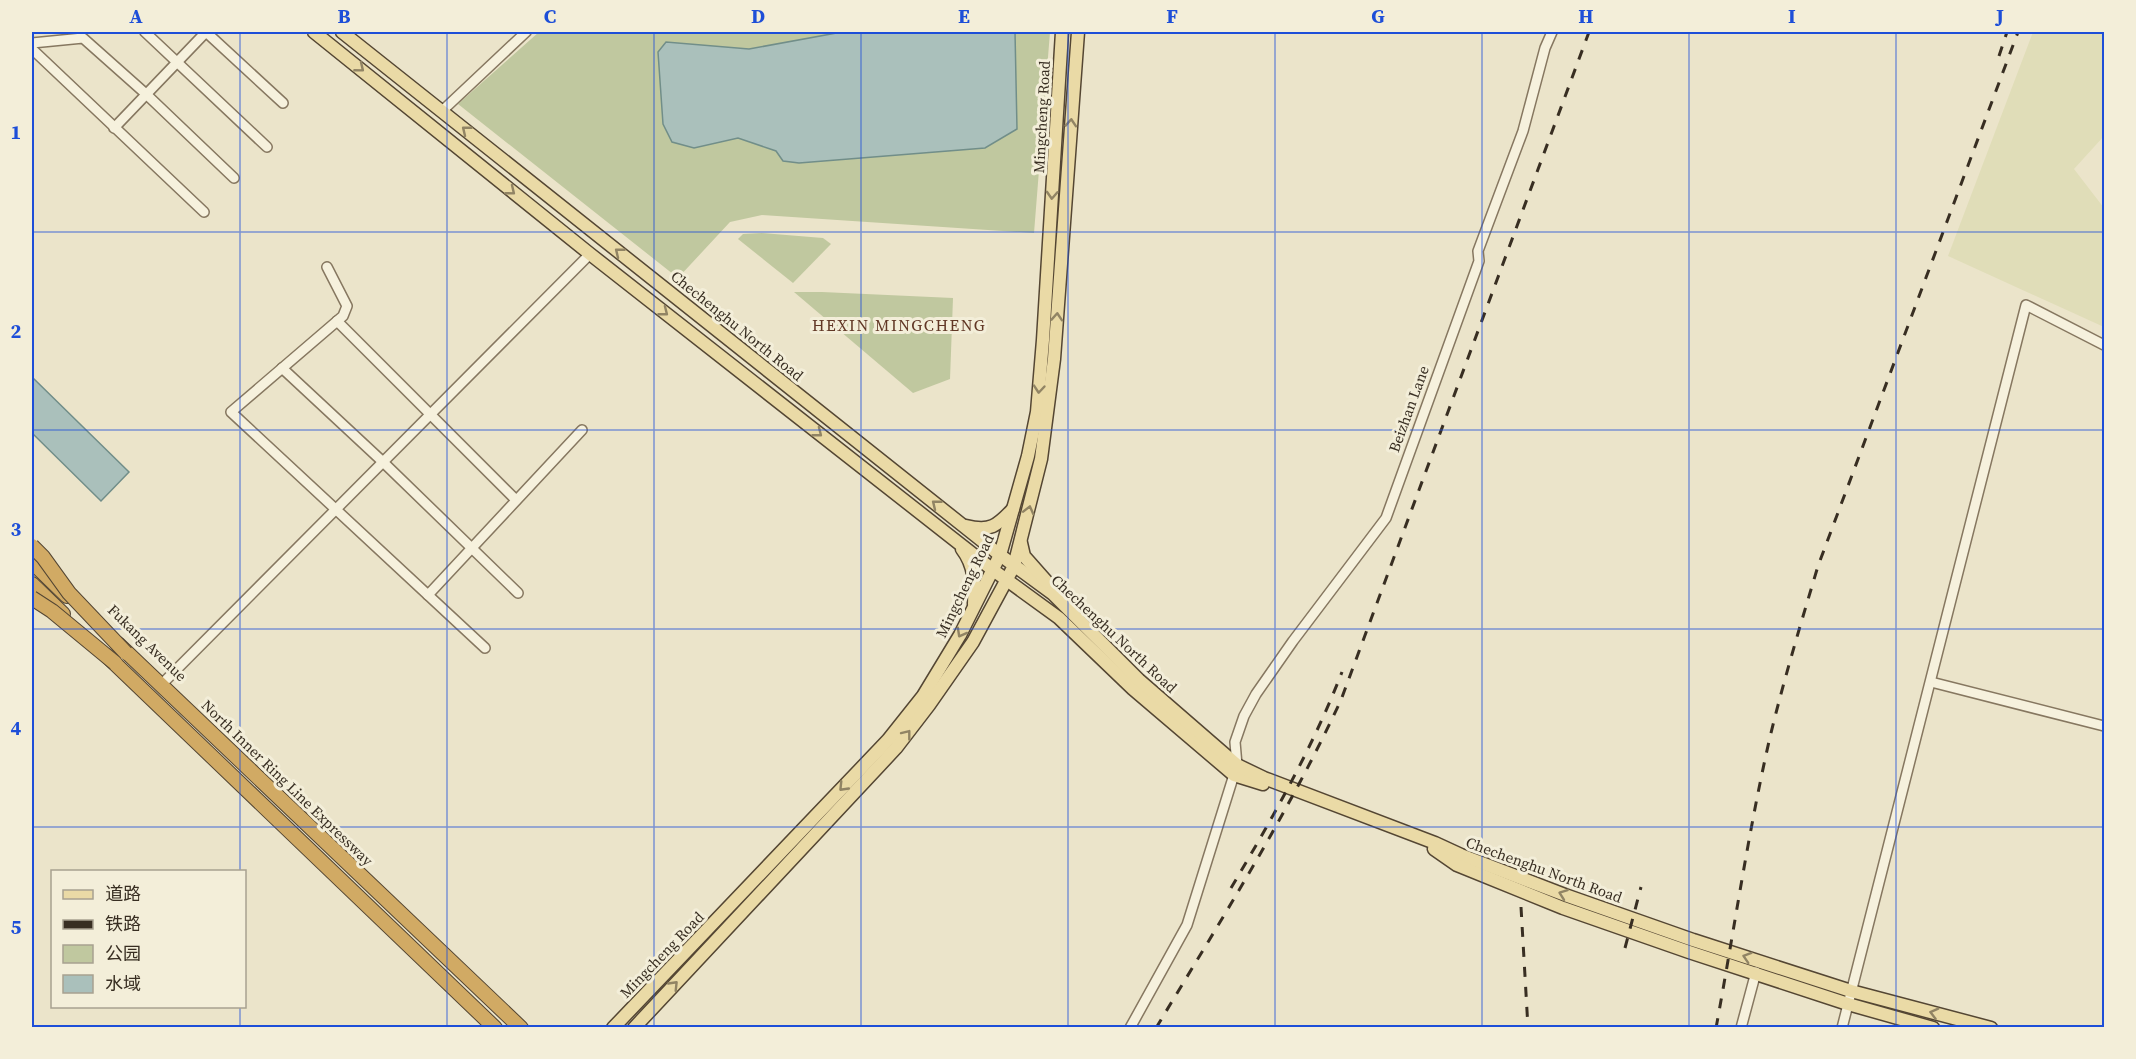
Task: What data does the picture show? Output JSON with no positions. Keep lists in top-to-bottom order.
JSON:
{
  "streets": {
    "highway": ["North Inner Ring Line Expressway"],
    "main road": ["Mingcheng Road", "Chechenghu North Road", "Fukang Avenue"],
    "street": ["Beizhan Lane"]
  },
  "crossings": [
    ["Mingcheng Road", "Chechenghu North Road"],
    ["Chechenghu North Road", "Beizhan Lane"],
    ["Fukang Avenue", "North Inner Ring Line Expressway"]
  ],
  "districts": ["HEXIN MINGCHENG"],
  "legend": [
    "道路",
    "铁路",
    "公园",
    "水域"
  ],
  "grid": {
    "columns": [
      "A",
      "B",
      "C",
      "D",
      "E",
      "F",
      "G",
      "H",
      "I",
      "J"
    ],
    "rows": [
      "1",
      "2",
      "3",
      "4",
      "5"
    ]
  }
}
